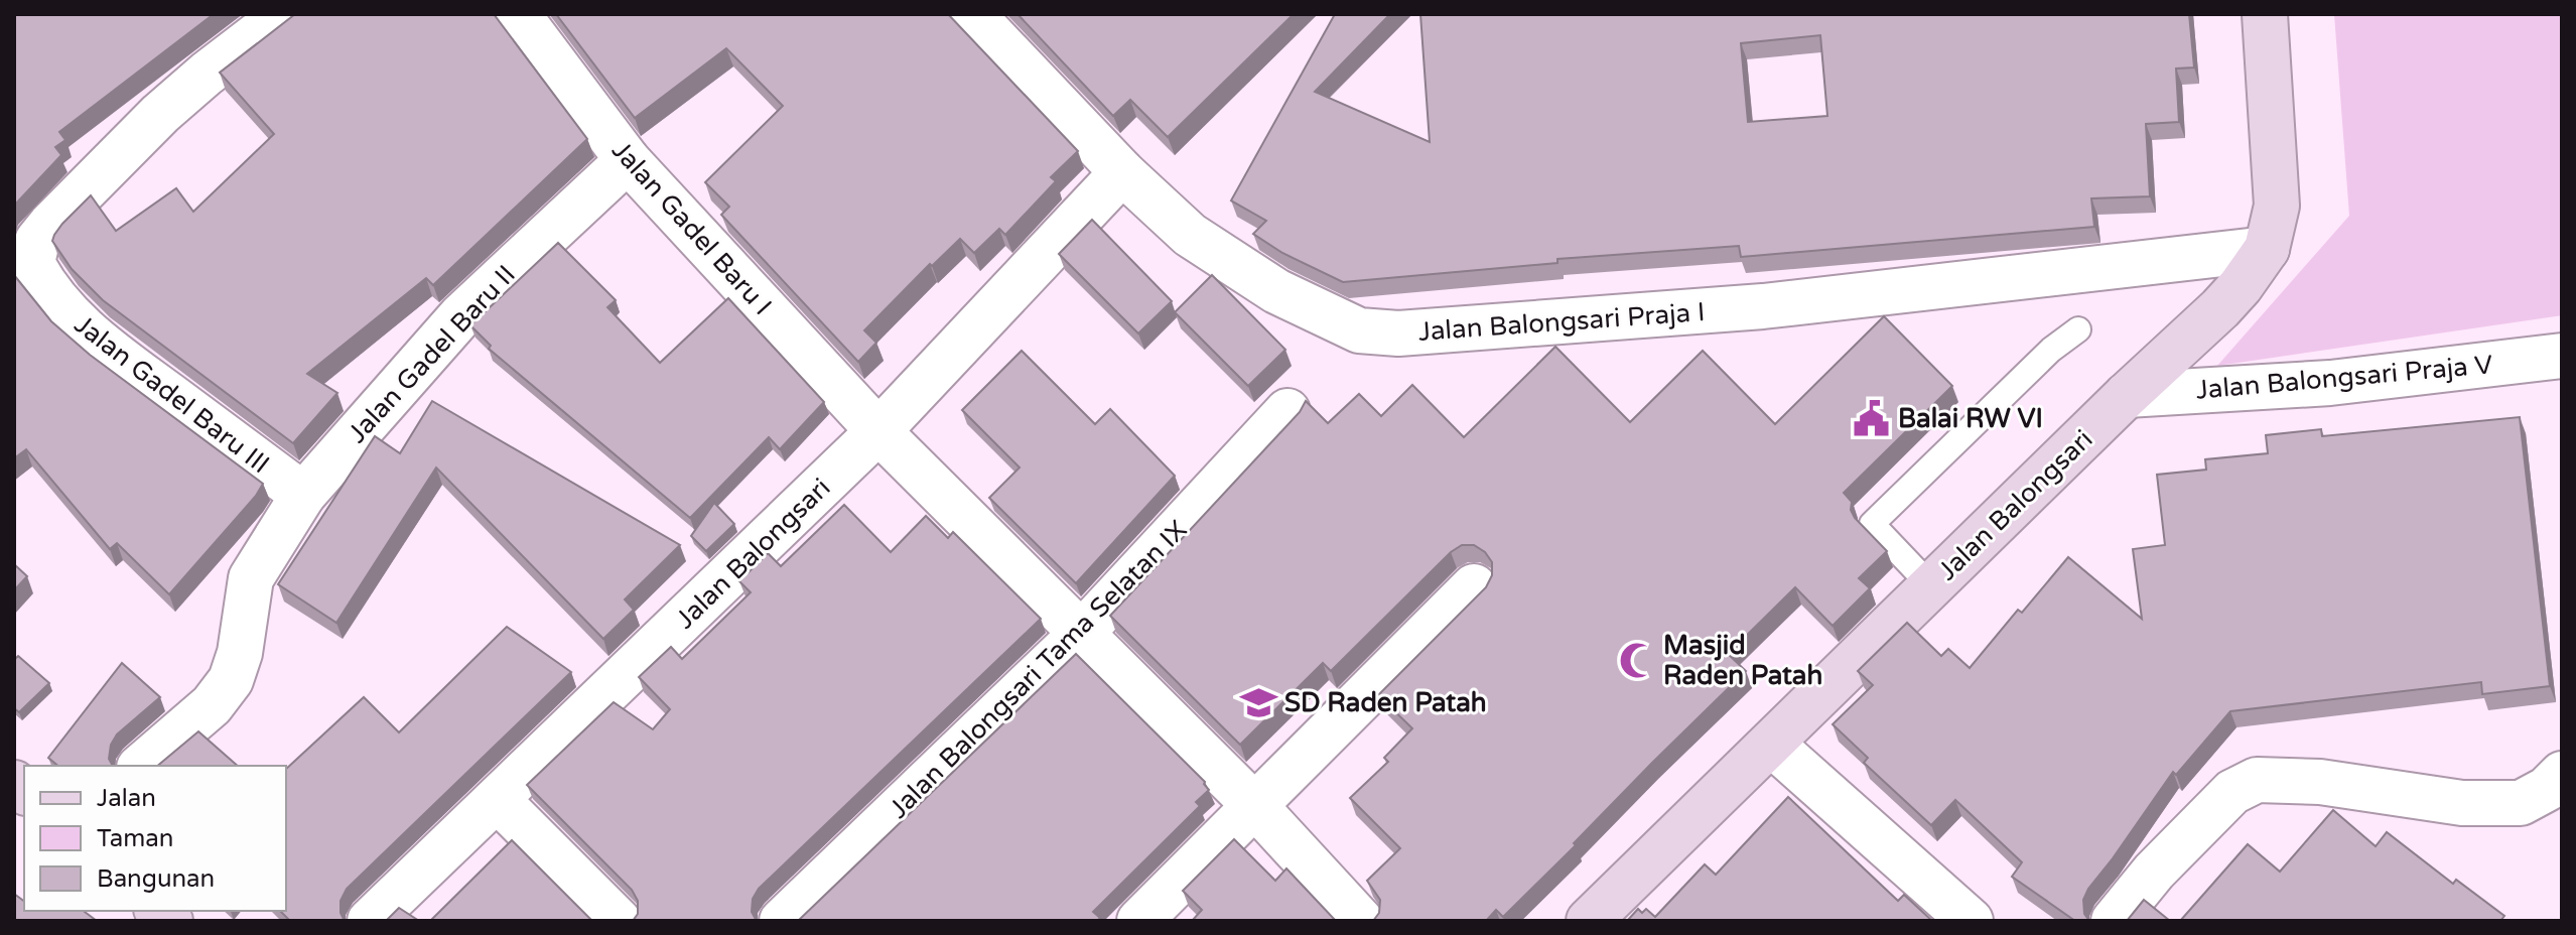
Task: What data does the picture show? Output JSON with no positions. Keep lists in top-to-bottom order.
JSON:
{
  "streets": {
    "street": [
      "Jalan Gadel Baru I",
      "Jalan Balongsari Praja I",
      "Jalan Gadel Baru II",
      "Jalan Balongsari Praja V",
      "Jalan Gadel Baru III",
      "Jalan Balongsari",
      "Jalan Balongsari Tama Selatan IX"
    ]
  },
  "crossings": [
    ["Jalan Gadel Baru I", "Jalan Gadel Baru II"],
    ["Jalan Gadel Baru I", "Jalan Balongsari"],
    ["Jalan Gadel Baru I", "Jalan Balongsari Tama Selatan IX"],
    ["Jalan Balongsari Praja I", "Jalan Balongsari"],
    ["Jalan Gadel Baru II", "Jalan Gadel Baru III"],
    ["Jalan Balongsari Praja V", "Jalan Balongsari"]
  ],
  "places": {
    "public building": ["Balai RW VI"],
    "mosque": ["Masjid Raden Patah"],
    "school or university": ["SD Raden Patah"]
  },
  "legend": ["Jalan", "Taman", "Bangunan"]
}
